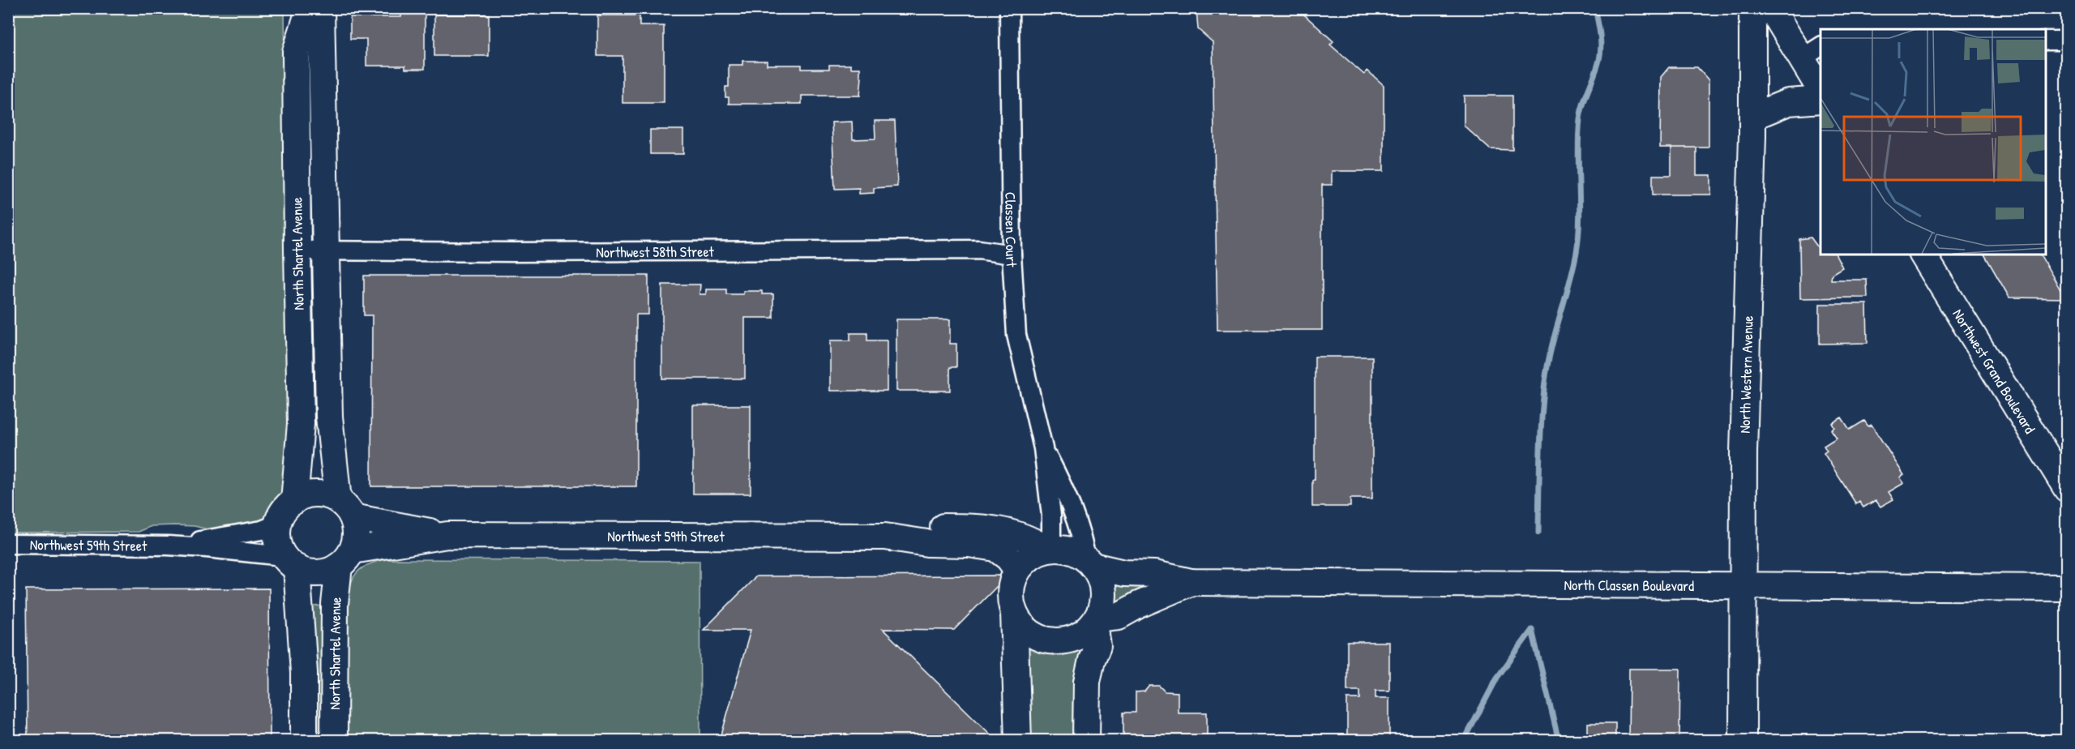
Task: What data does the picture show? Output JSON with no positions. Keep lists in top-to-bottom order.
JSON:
{
  "streets": {
    "main road": [
      "North Shartel Avenue",
      "Northwest Grand Boulevard",
      "North Western Avenue",
      "Northwest 59th Street",
      "North Classen Boulevard"
    ],
    "street": ["Classen Court", "Northwest 58th Street"]
  },
  "crossings": [
    ["Classen Court", "Northwest 58th Street"],
    ["Classen Court", "Northwest 59th Street"],
    ["Classen Court", "North Classen Boulevard"],
    ["Northwest 58th Street", "North Shartel Avenue"],
    ["North Shartel Avenue", "Northwest 59th Street"],
    ["North Western Avenue", "North Classen Boulevard"],
    ["Northwest 59th Street", "North Classen Boulevard"]
  ]
}
